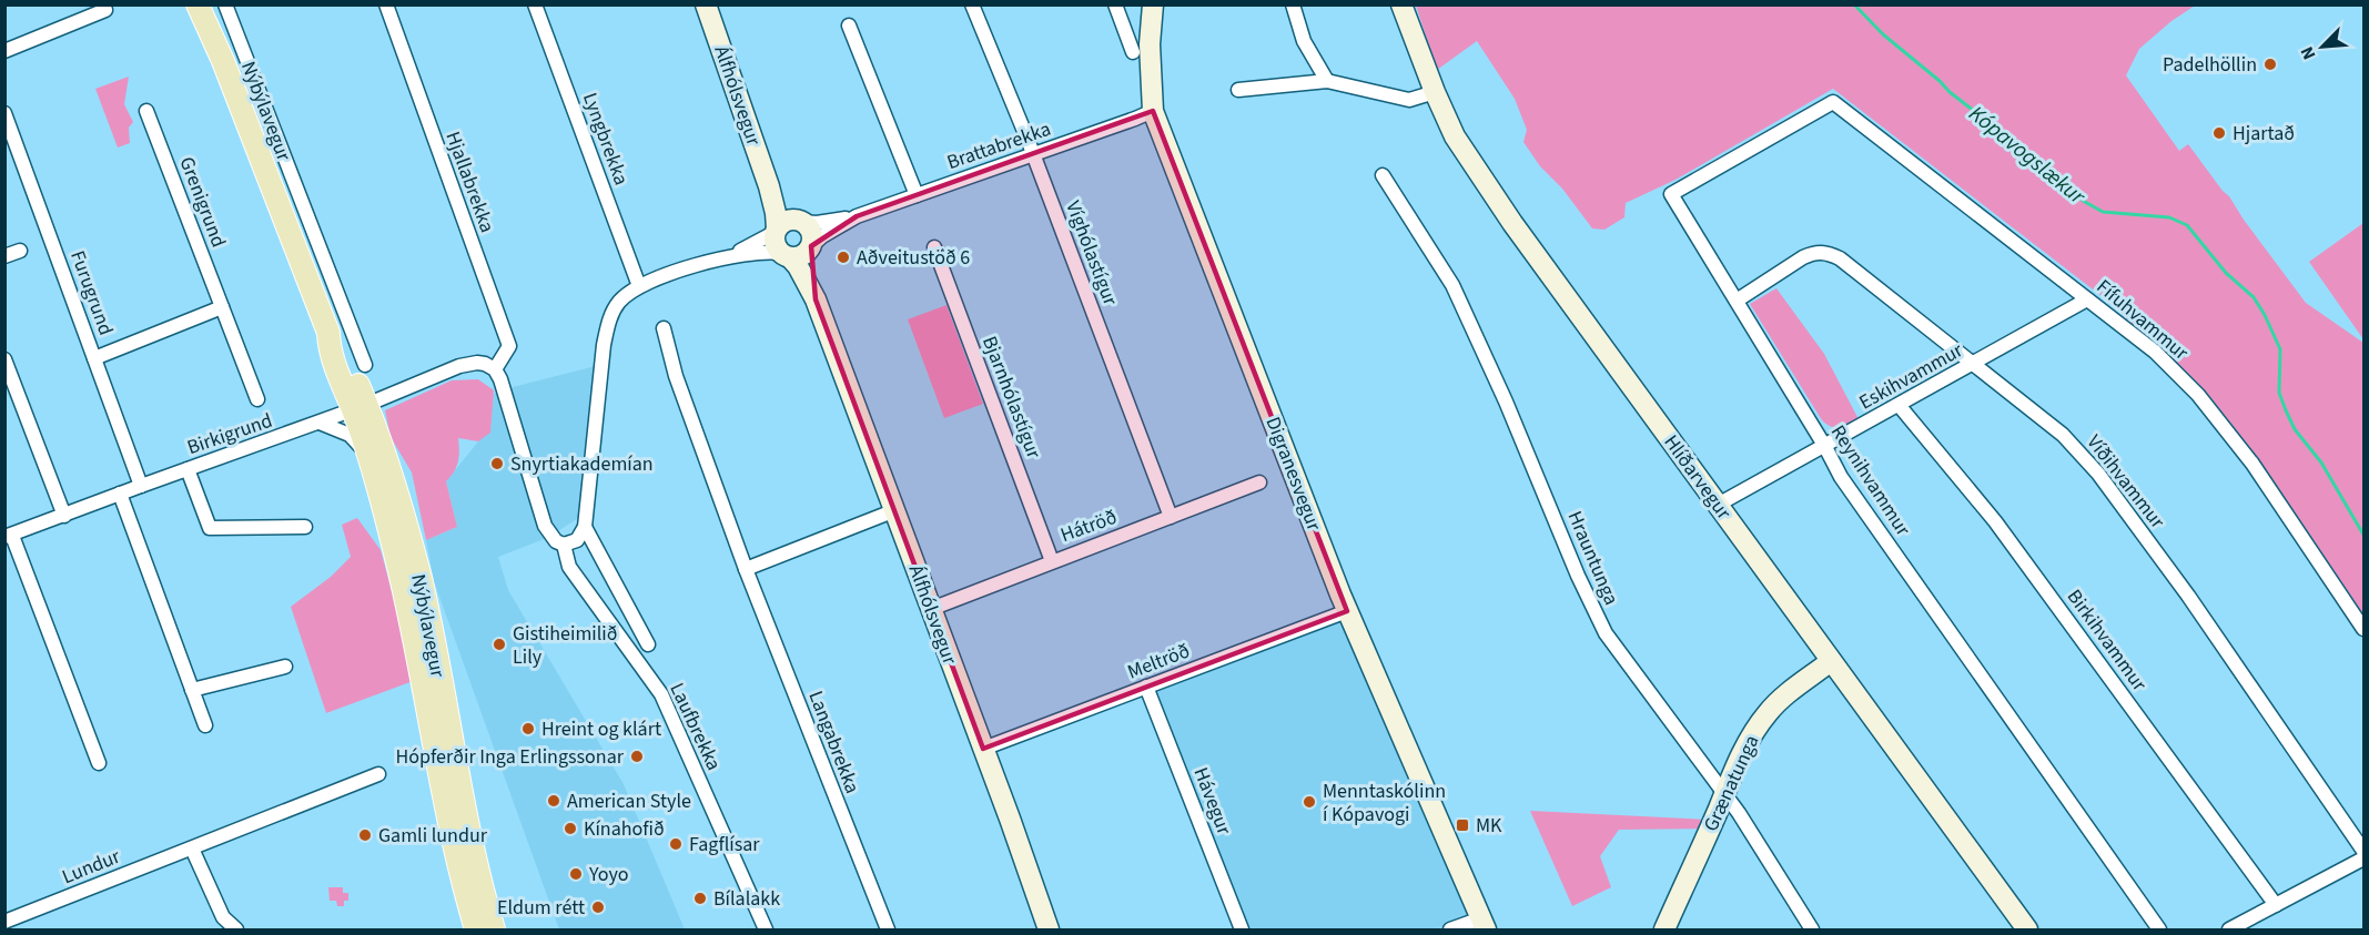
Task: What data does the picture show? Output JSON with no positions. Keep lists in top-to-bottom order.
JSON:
{
  "streets": {
    "main road": ["Nýbýlavegur"],
    "street": [
      "Álfhólsvegur",
      "Lyngbrekka",
      "Brattabrekka",
      "Hjallabrekka",
      "Grenigrund",
      "Víghólastígur",
      "Furugrund",
      "Fífuhvammur",
      "Eskihvammur",
      "Bjarnhólastígur",
      "Birkigrund",
      "Digranesvegur",
      "Hlíðarvegur",
      "Reynihvammur",
      "Víðihvammur",
      "Hátröð",
      "Hrauntunga",
      "Birkihvammur",
      "Meltröð",
      "Laufbrekka",
      "Langabrekka",
      "Grænatunga",
      "Hávegur",
      "Lundur"
    ]
  },
  "crossings": [
    ["Álfhólsvegur", "Brattabrekka"],
    ["Álfhólsvegur", "Hátröð"],
    ["Álfhólsvegur", "Meltröð"],
    ["Nýbýlavegur", "Birkigrund"],
    ["Lyngbrekka", "Brattabrekka"],
    ["Brattabrekka", "Víghólastígur"],
    ["Brattabrekka", "Digranesvegur"],
    ["Víghólastígur", "Hátröð"],
    ["Furugrund", "Birkigrund"],
    ["Fífuhvammur", "Eskihvammur"],
    ["Fífuhvammur", "Reynihvammur"],
    ["Eskihvammur", "Hlíðarvegur"],
    ["Eskihvammur", "Reynihvammur"],
    ["Eskihvammur", "Víðihvammur"],
    ["Eskihvammur", "Birkihvammur"],
    ["Bjarnhólastígur", "Hátröð"],
    ["Digranesvegur", "Meltröð"],
    ["Hlíðarvegur", "Grænatunga"],
    ["Reynihvammur", "Víðihvammur"],
    ["Hrauntunga", "Grænatunga"],
    ["Meltröð", "Hávegur"]
  ],
  "water": ["Kópavogslækur"],
  "places": {
    "other": [
      "Padelhöllin",
      "Hjartað",
      "Aðveitustöð 6",
      "Snyrtiakademían",
      "Gistiheimilið Lily",
      "Hreint og klárt",
      "Hópferðir Inga Erlingssonar",
      "American Style",
      "Menntaskólinn í Kópavogi",
      "Kínahofið",
      "Gamli lundur",
      "Fagflísar",
      "Yoyo",
      "Bílalakk",
      "Eldum rétt"
    ],
    "transit": ["MK"]
  },
  "north": "bottom left"
}
